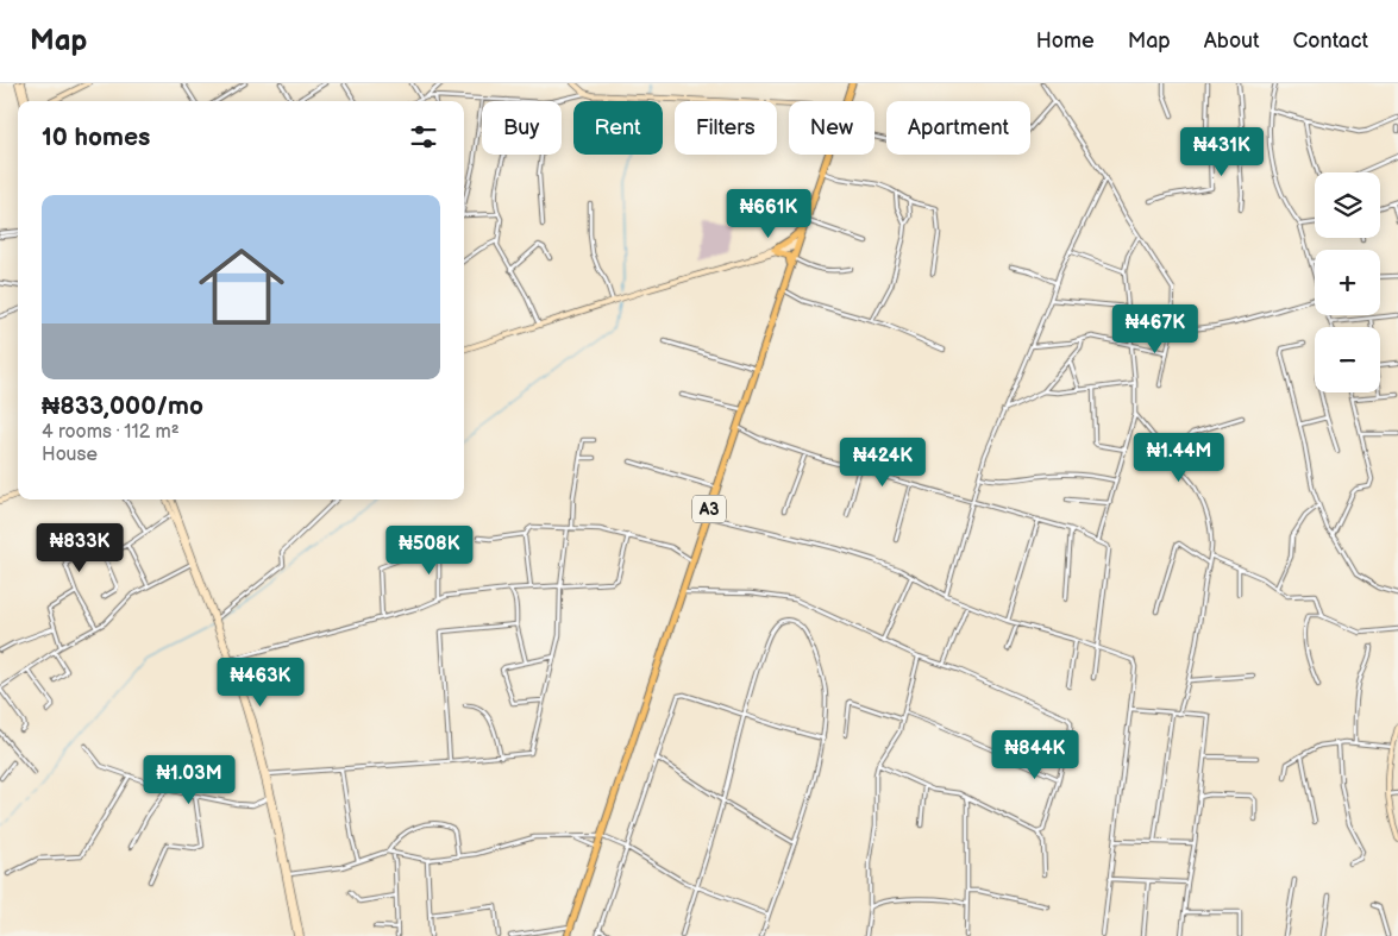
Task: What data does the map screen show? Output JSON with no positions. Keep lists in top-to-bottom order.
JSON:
{
  "streets": {
    "highway": ["A3"]
  },
  "page": {
    "header": "Map",
    "nav": [
      "Home",
      "Map",
      "About",
      "Contact"
    ],
    "chip": [
      "Buy",
      "Rent",
      "Filters",
      "New",
      "Apartment"
    ],
    "heading": "10 homes",
    "price": [
      "₦431K",
      "₦661K",
      "₦467K",
      "₦1.44M",
      "₦424K",
      "₦833K",
      "₦508K",
      "₦463K",
      "₦844K",
      "₦1.03M"
    ],
    "map_buttons": ["+", "−"],
    "list": [
      {
        "name": "₦833,000/mo",
        "note": "4 rooms · 112 m² · House"
      }
    ]
  }
}
